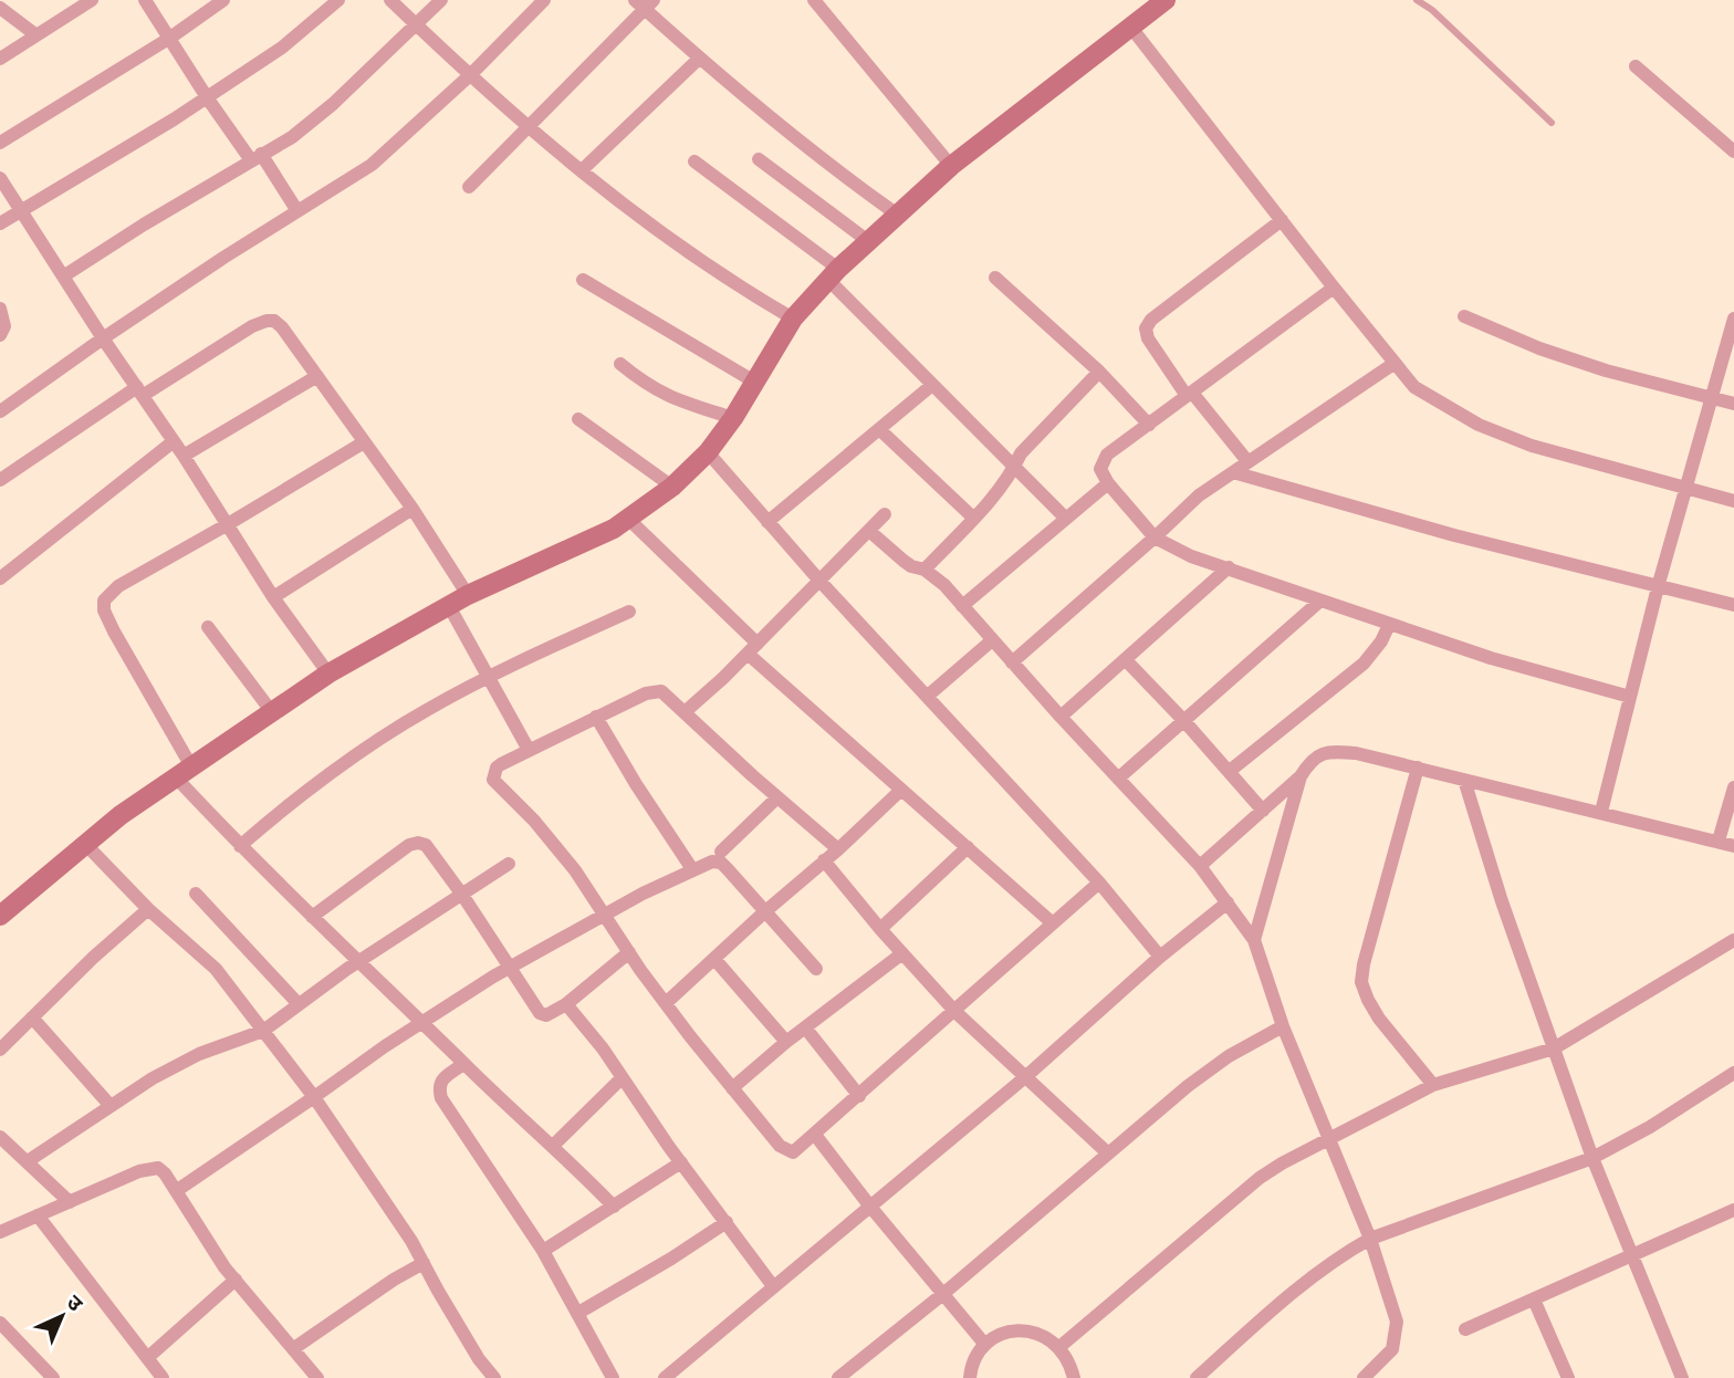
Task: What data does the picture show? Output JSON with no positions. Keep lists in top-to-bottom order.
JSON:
{
  "north": "top right"
}
